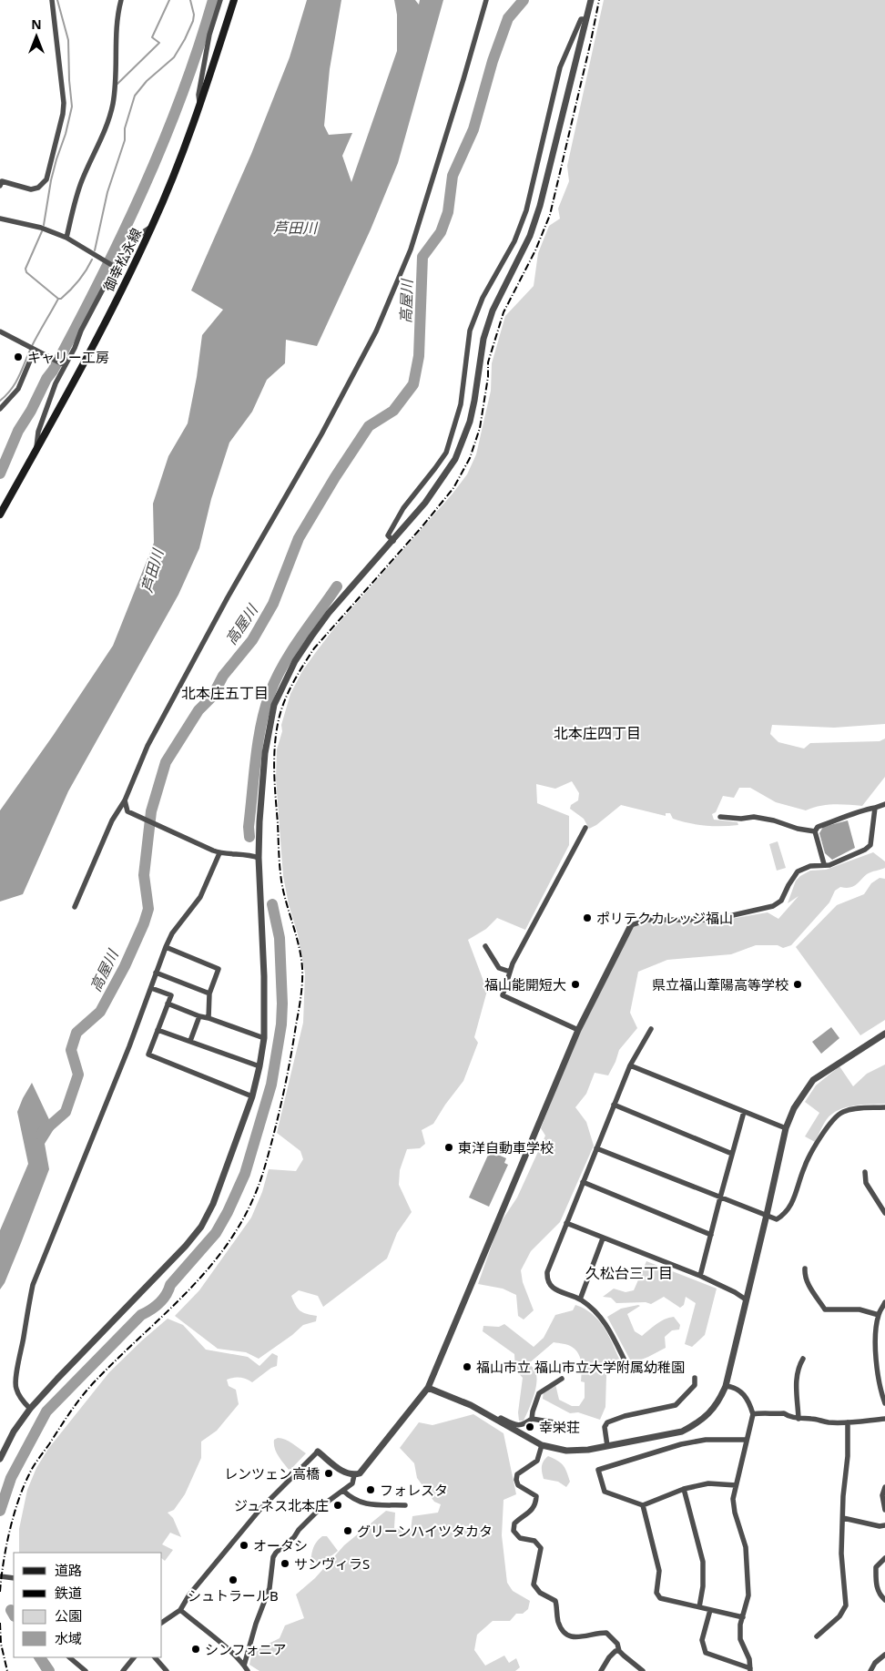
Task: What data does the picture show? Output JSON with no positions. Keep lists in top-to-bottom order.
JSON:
{
  "streets": {
    "main road": ["御幸松永線"]
  },
  "districts": ["北本庄五丁目", "北本庄四丁目", "久松台三丁目"],
  "water": ["芦田川", "高屋川"],
  "places": [
    "キャリー工房",
    "ポリテクカレッジ福山",
    "福山能開短大",
    "県立福山葦陽高等学校",
    "東洋自動車学校",
    "福山市立 福山市立大学附属幼稚園",
    "幸栄荘",
    "レンツェン高橋",
    "フォレスタ",
    "ジュネス北本庄",
    "グリーンハイツタカタ",
    "オータシ",
    "サンヴィラS",
    "シュトラールB",
    "シンフォニア"
  ],
  "legend": [
    "道路",
    "鉄道",
    "公園",
    "水域"
  ],
  "north": "top"
}
